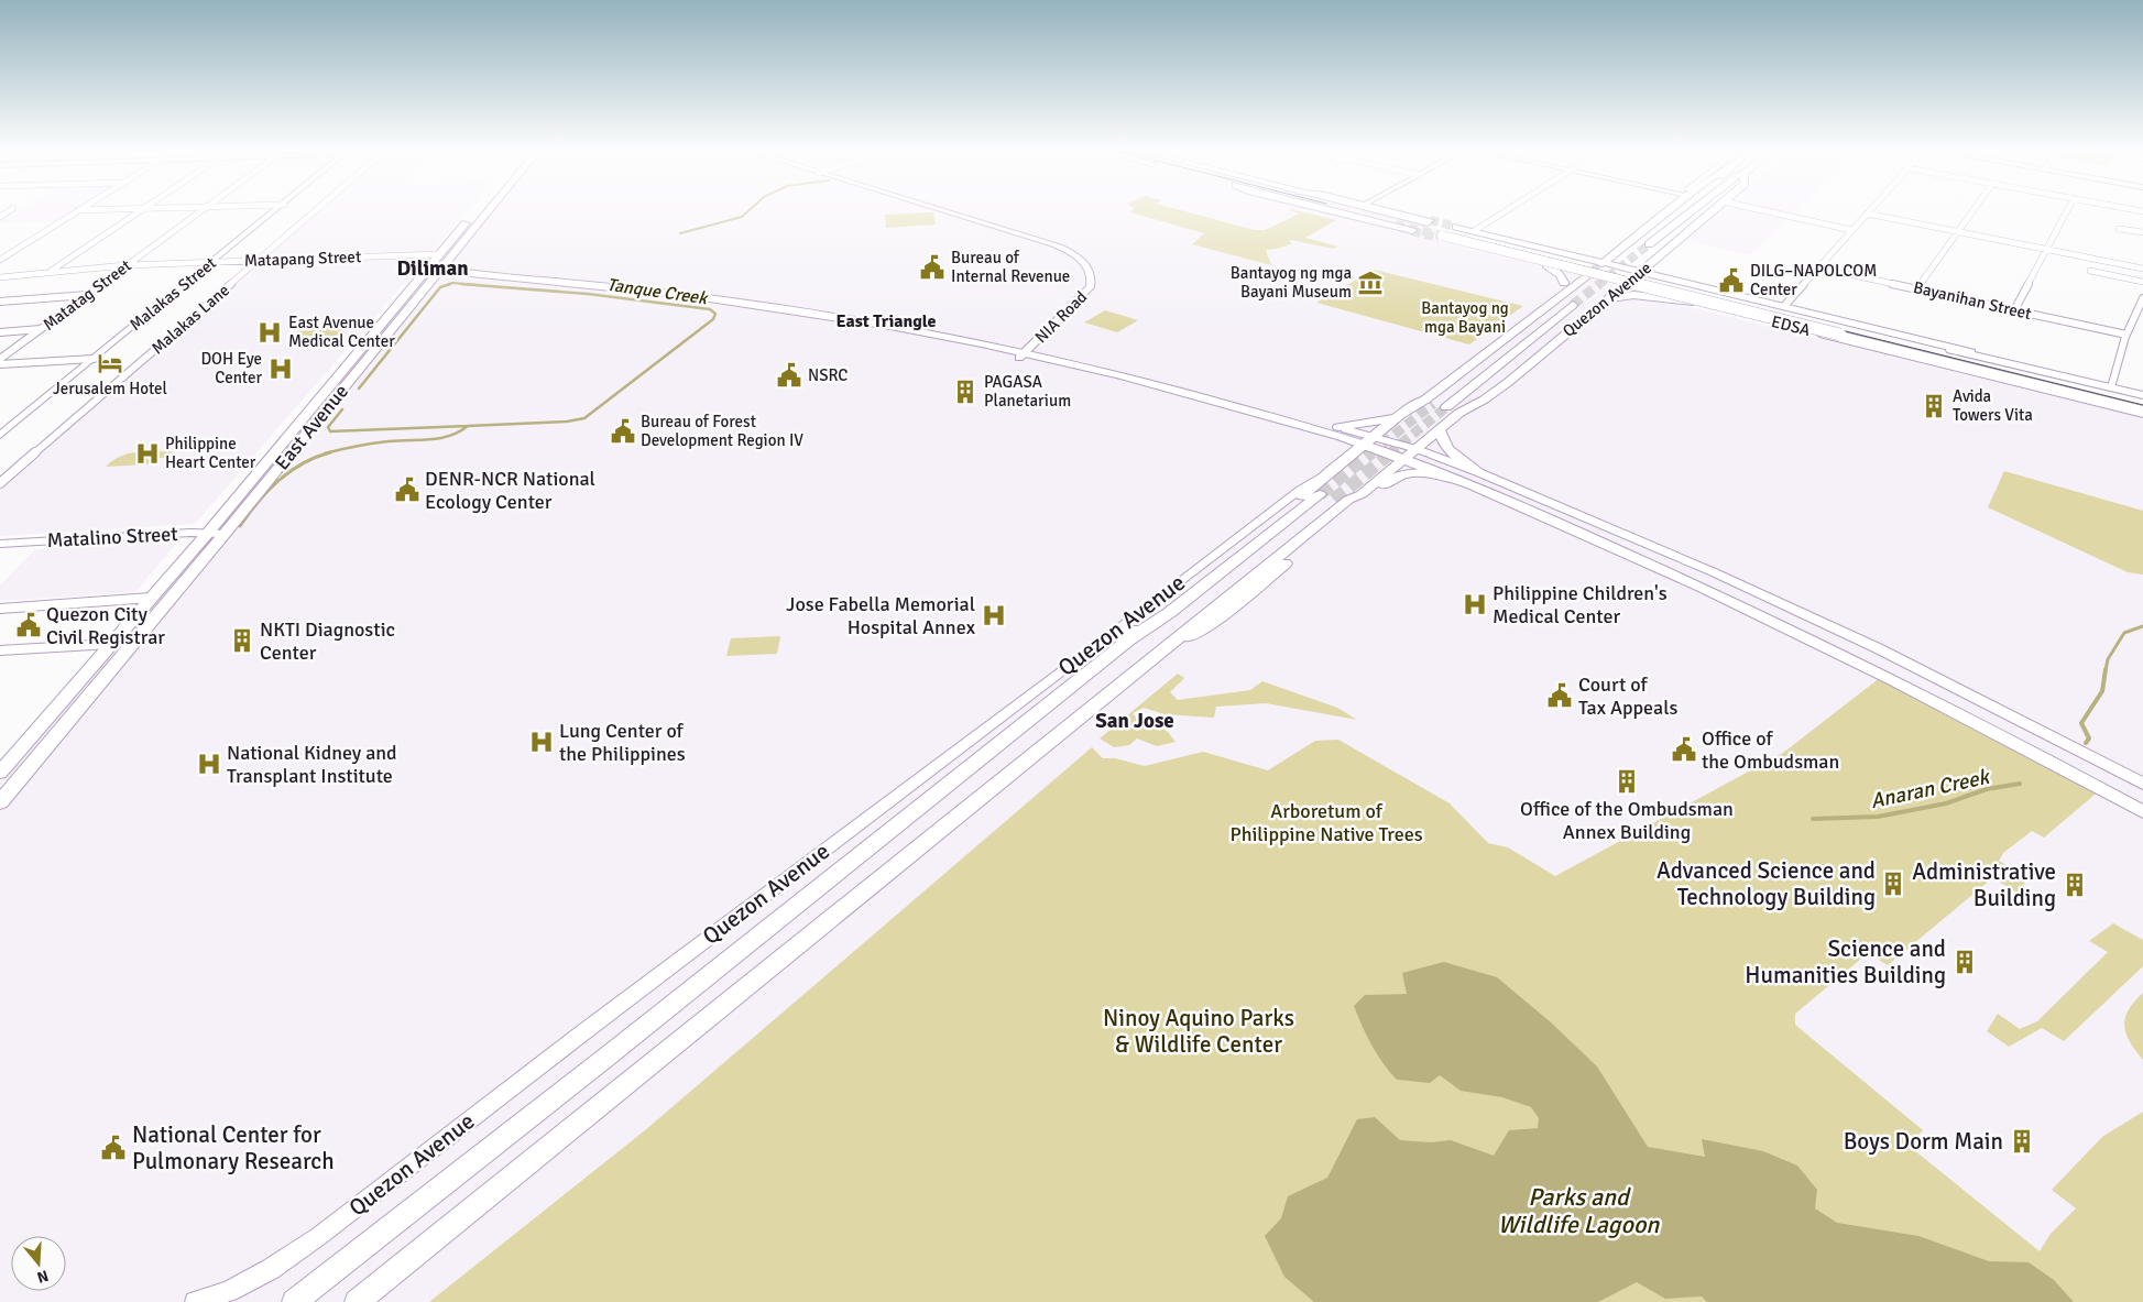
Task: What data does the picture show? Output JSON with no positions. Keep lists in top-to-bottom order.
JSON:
{
  "streets": {
    "highway": ["EDSA"],
    "main road": ["Quezon Avenue", "East Avenue"],
    "street": [
      "Matapang Street",
      "Malakas Street",
      "Matatag Street",
      "Bayanihan Street",
      "NIA Road",
      "Malakas Lane",
      "Matalino Street"
    ]
  },
  "crossings": [
    ["Matapang Street", "Malakas Street"],
    ["Matapang Street", "Matatag Street"],
    ["Matapang Street", "Malakas Lane"],
    ["Matapang Street", "East Avenue"],
    ["Quezon Avenue", "EDSA"],
    ["East Avenue", "Matalino Street"]
  ],
  "districts": ["Diliman", "East Triangle", "San Jose"],
  "water": ["Tanque Creek", "Anaran Creek", "Parks and Wildlife Lagoon"],
  "parks": ["Bantayog ng mga Bayani", "Arboretum of Philippine Native Trees", "Ninoy Aquino Parks & Wildlife Center"],
  "places": {
    "public building": [
      "Bureau of Internal Revenue",
      "DILG–NAPOLCOM Center",
      "NSRC",
      "Bureau of Forest Development Region IV",
      "DENR-NCR National Ecology Center",
      "Quezon City Civil Registrar",
      "Court of Tax Appeals",
      "Office of the Ombudsman",
      "National Center for Pulmonary Research"
    ],
    "museum": ["Bantayog ng mga Bayani Museum"],
    "hospital": [
      "East Avenue Medical Center",
      "DOH Eye Center",
      "Philippine Heart Center",
      "Philippine Children's Medical Center",
      "Jose Fabella Memorial Hospital Annex",
      "Lung Center of the Philippines",
      "National Kidney and Transplant Institute"
    ],
    "hotel": ["Jerusalem Hotel"],
    "building": [
      "PAGASA Planetarium",
      "Avida Towers Vita",
      "NKTI Diagnostic Center",
      "Office of the Ombudsman Annex Building",
      "Advanced Science and Technology Building",
      "Administrative Building",
      "Science and Humanities Building",
      "Boys Dorm Main"
    ]
  },
  "north": "bottom"
}
